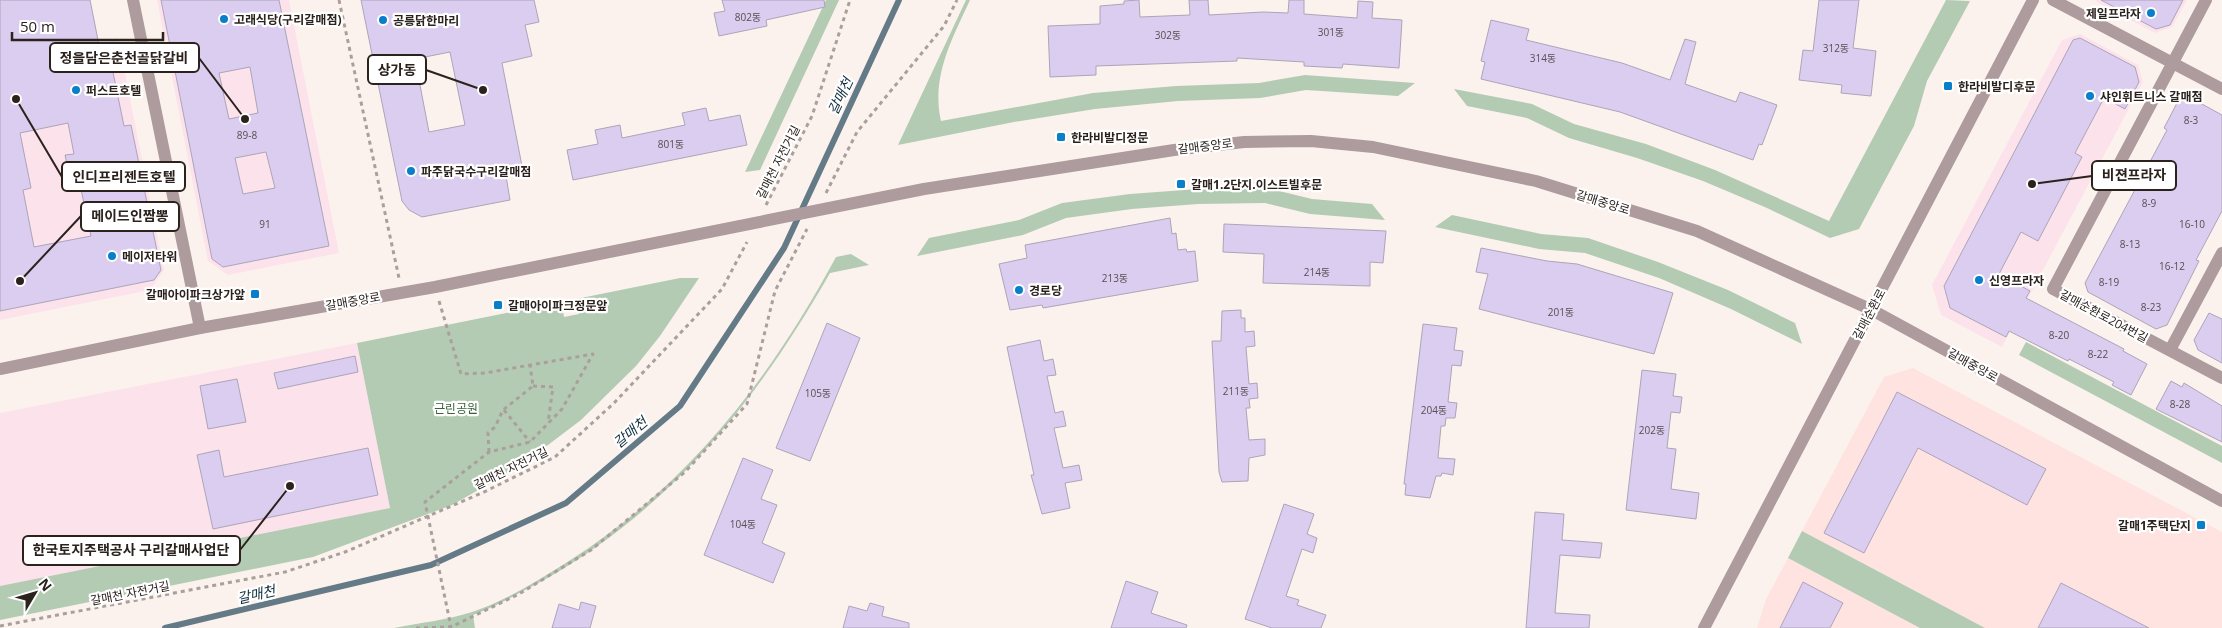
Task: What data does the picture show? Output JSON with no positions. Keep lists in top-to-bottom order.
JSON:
{
  "streets": {
    "street": ["갈매중앙로", "갈매순환로", "갈매순환로204번길"],
    "path": ["갈매천 자전거길"]
  },
  "crossings": [
    ["갈매중앙로", "갈매순환로"]
  ],
  "water": ["갈매천"],
  "parks": ["근린공원"],
  "places": {
    "other": [
      "제일프라자",
      "고래식당(구리갈매점)",
      "공릉닭한마리",
      "퍼스트호텔",
      "상가동",
      "샤인휘트니스 갈매점",
      "인디프리젠트호텔",
      "정을담은춘천골닭갈비",
      "파주닭국수구리갈매점",
      "비젼프라자",
      "메이저타워",
      "신영프라자",
      "메이드인짬뽕",
      "경로당",
      "한국토지주택공사 구리갈매사업단"
    ],
    "transit": [
      "한라비발디후문",
      "한라비발디정문",
      "갈매1.2단지.이스트빌후문",
      "갈매아이파크상가앞",
      "갈매아이파크정문앞",
      "갈매1주택단지"
    ]
  },
  "house_numbers": [
    "802동",
    "301동",
    "302동",
    "312동",
    "314동",
    "8-3",
    "89-8",
    "801동",
    "8-9",
    "91",
    "16-10",
    "8-13",
    "16-12",
    "214동",
    "213동",
    "8-19",
    "8-23",
    "201동",
    "8-20",
    "8-22",
    "211동",
    "105동",
    "8-28",
    "204동",
    "202동",
    "104동"
  ],
  "scale_bar": "50 m",
  "north": "top right"
}
